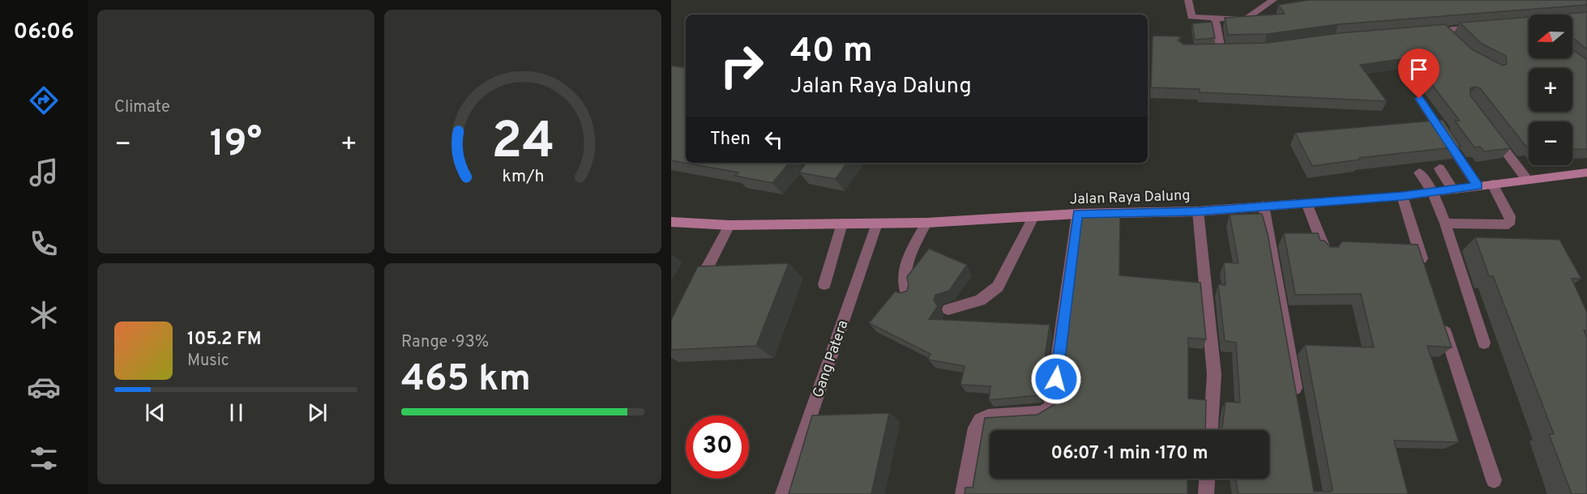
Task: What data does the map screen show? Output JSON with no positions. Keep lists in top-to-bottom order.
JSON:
{
  "streets": {
    "main road": ["Jalan Raya Dalung"],
    "street": ["Gang Patera"]
  },
  "crossings": [
    ["Jalan Raya Dalung", "Gang Patera"]
  ],
  "north": "left",
  "page": {
    "tabs": "06:06",
    "tile": [
      "Climate",
      ["Range · 93%", "465 km"]
    ],
    "map_buttons": ["+", "−"],
    "turn": ["40 m", "Jalan Raya Dalung"],
    "then": "Then",
    "heat": ["−", "19°", "+"],
    "song": ["105.2 FM", "Music"],
    "limit": "30",
    "trip": "06:07 · 1 min · 170 m",
    "gauge": ["24", "km/h"]
  }
}
